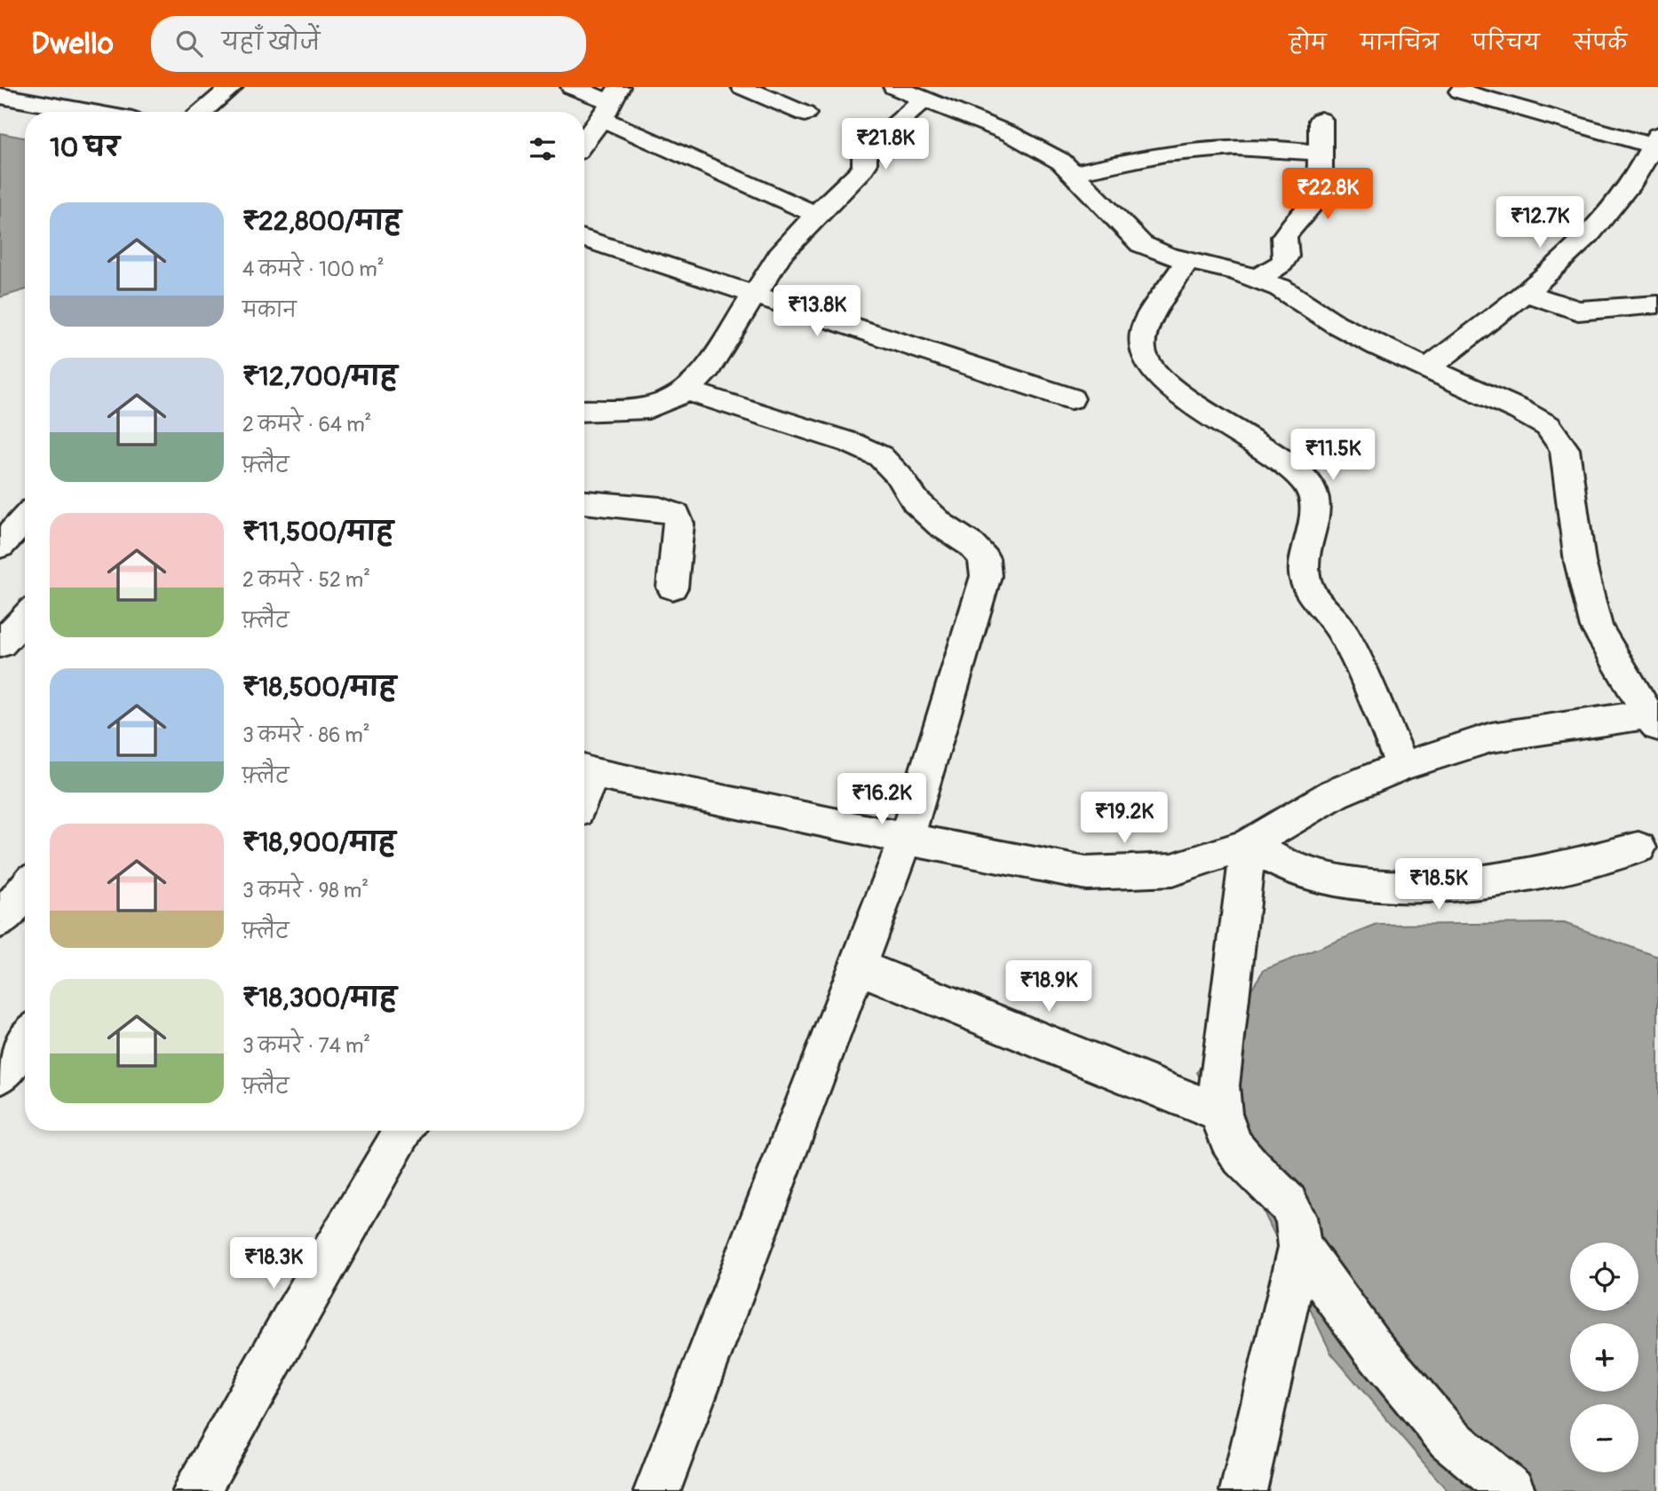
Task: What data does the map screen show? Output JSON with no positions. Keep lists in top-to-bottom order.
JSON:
{
  "page": {
    "header": "Dwello",
    "search": "यहाँ खोजें",
    "nav": [
      "होम",
      "मानचित्र",
      "परिचय",
      "संपर्क"
    ],
    "heading": "10 घर",
    "price": [
      "₹21.8K",
      "₹22.8K",
      "₹12.7K",
      "₹13.8K",
      "₹11.5K",
      "₹16.2K",
      "₹19.2K",
      "₹18.5K",
      "₹18.9K",
      "₹18.3K"
    ],
    "list": [
      {
        "name": "₹22,800/माह",
        "note": "4 कमरे · 100 m² · मकान"
      },
      {
        "name": "₹12,700/माह",
        "note": "2 कमरे · 64 m² · फ़्लैट"
      },
      {
        "name": "₹11,500/माह",
        "note": "2 कमरे · 52 m² · फ़्लैट"
      },
      {
        "name": "₹18,500/माह",
        "note": "3 कमरे · 86 m² · फ़्लैट"
      },
      {
        "name": "₹18,900/माह",
        "note": "3 कमरे · 98 m² · फ़्लैट"
      },
      {
        "name": "₹18,300/माह",
        "note": "3 कमरे · 74 m² · फ़्लैट"
      }
    ],
    "map_buttons": ["+", "−"]
  }
}
